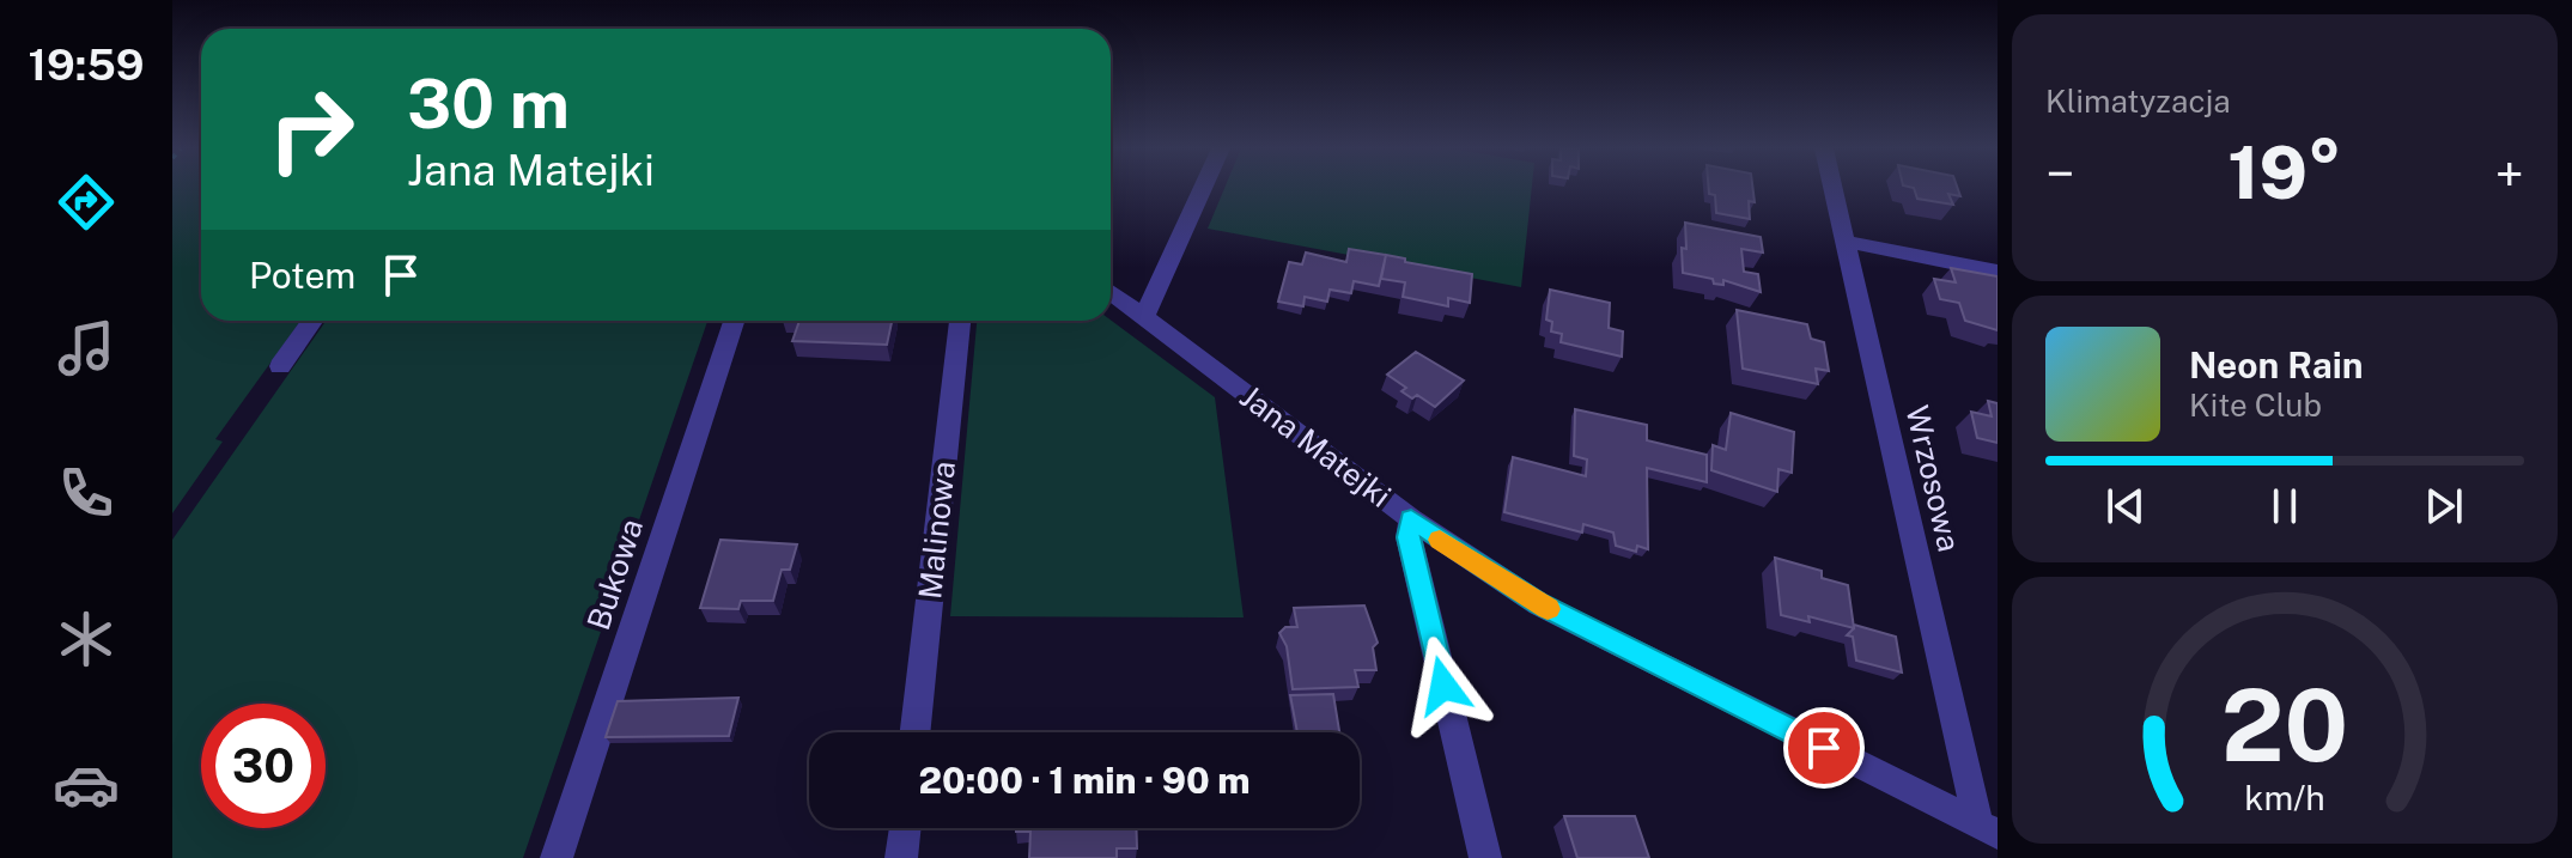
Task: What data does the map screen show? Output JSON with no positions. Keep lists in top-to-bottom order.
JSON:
{
  "streets": {
    "street": [
      "Jana Matejki",
      "Wrzosowa",
      "Malinowa",
      "Bukowa"
    ]
  },
  "crossings": [
    ["Jana Matejki", "Wrzosowa"]
  ],
  "page": {
    "tabs": "19:59",
    "tile": "Klimatyzacja",
    "turn": ["30 m", "Jana Matejki"],
    "heat": ["−", "19°", "+"],
    "then": "Potem",
    "song": ["Neon Rain", "Kite Club"],
    "limit": "30",
    "trip": "20:00 · 1 min · 90 m",
    "gauge": ["20", "km/h"]
  }
}
